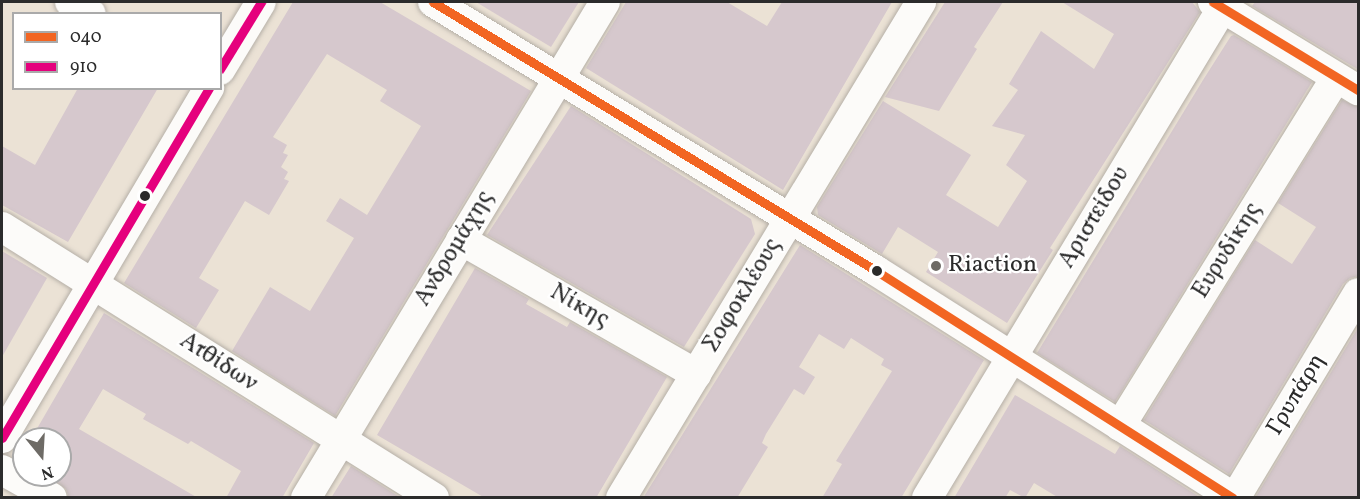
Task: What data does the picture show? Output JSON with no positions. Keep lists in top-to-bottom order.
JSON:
{
  "streets": {
    "street": [
      "Αριστείδου",
      "Ανδρομάχης",
      "Ευρυδίκης",
      "Σοφοκλέους",
      "Νίκης",
      "Ατθίδων",
      "Γρυπάρη"
    ]
  },
  "crossings": [
    ["Ανδρομάχης", "Νίκης"],
    ["Ανδρομάχης", "Ατθίδων"],
    ["Σοφοκλέους", "Νίκης"]
  ],
  "places": ["Riaction"],
  "lines": ["transit line 040", "transit line 910"],
  "legend": ["040", "910"],
  "north": "bottom"
}
